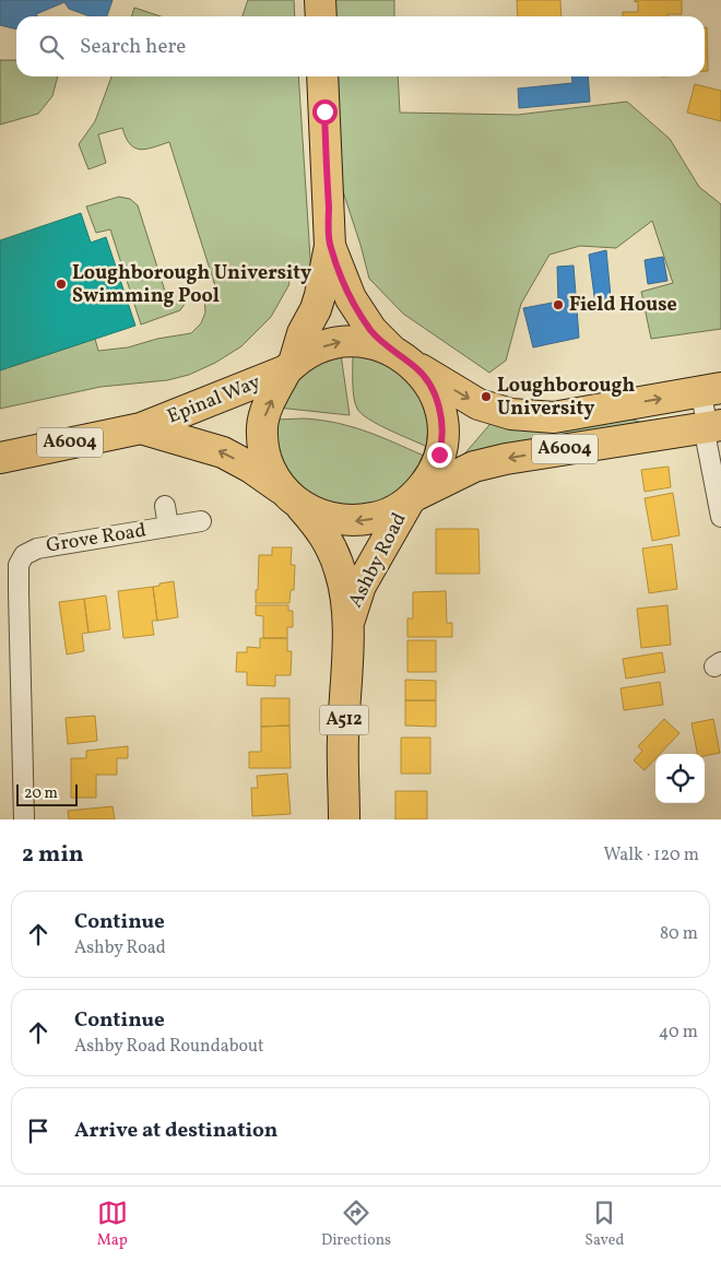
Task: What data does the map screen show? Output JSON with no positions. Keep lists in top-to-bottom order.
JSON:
{
  "streets": {
    "main road": [
      "Epinal Way",
      "A6004",
      "Ashby Road",
      "A512"
    ],
    "street": ["Grove Road"]
  },
  "crossings": [
    ["Epinal Way", "A6004"],
    ["Epinal Way", "Ashby Road"],
    ["A6004", "Ashby Road"]
  ],
  "one_way": ["Epinal Way"],
  "places": ["Loughborough University Swimming Pool", "Field House", "Loughborough University"],
  "scale_bar": "20 m",
  "page": {
    "search": "Search here",
    "scale": "20 m",
    "heading": ["2 min", "Walk · 120 m"],
    "list": [
      ["Continue", "Ashby Road", "80 m"],
      ["Continue", "Ashby Road Roundabout", "40 m"],
      "Arrive at destination"
    ],
    "nav": ["Map", "Directions", "Saved"]
  }
}
